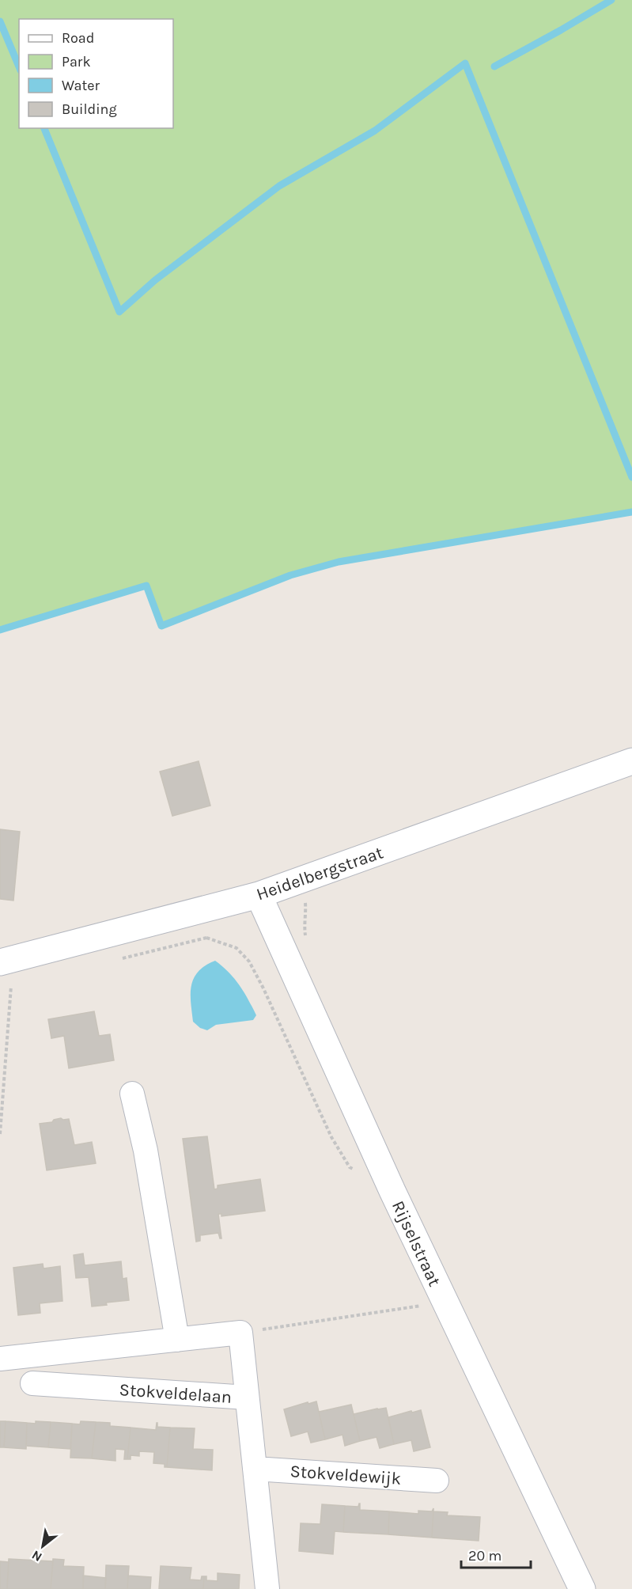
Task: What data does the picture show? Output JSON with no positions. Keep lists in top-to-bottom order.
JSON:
{
  "streets": {
    "street": [
      "Heidelbergstraat",
      "Rijselstraat",
      "Stokveldelaan",
      "Stokveldewijk"
    ]
  },
  "crossings": [
    ["Heidelbergstraat", "Rijselstraat"]
  ],
  "legend": [
    "Road",
    "Park",
    "Water",
    "Building"
  ],
  "scale_bar": "20 m",
  "north": "bottom left"
}
